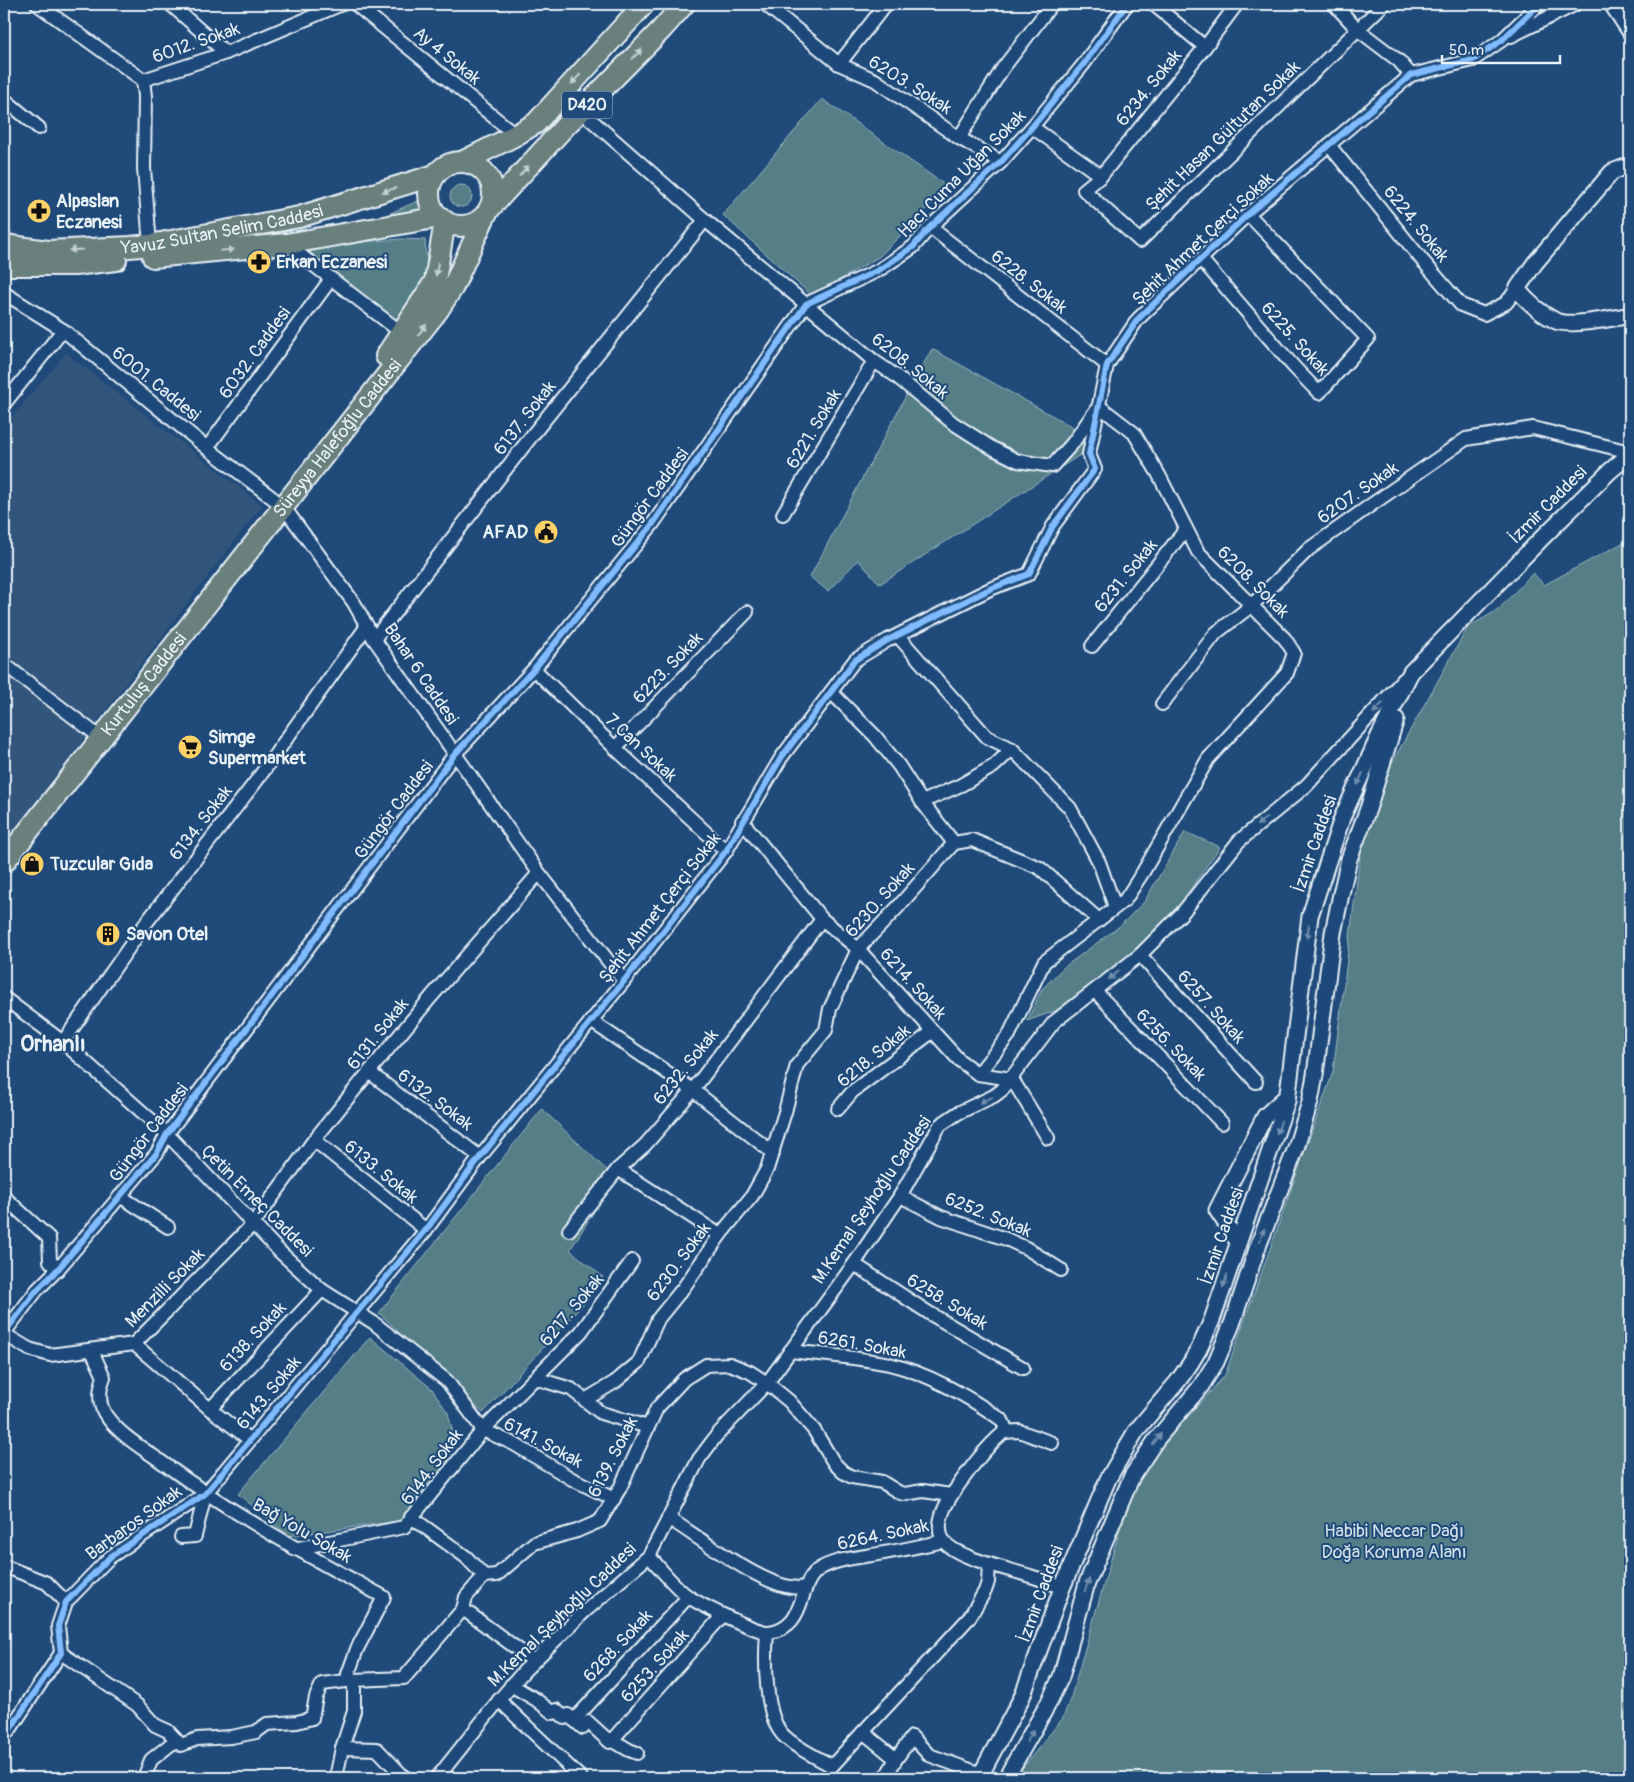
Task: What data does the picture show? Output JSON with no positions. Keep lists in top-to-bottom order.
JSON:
{
  "streets": {
    "main road": [
      "D420",
      "Yavuz Sultan Selim Caddesi",
      "Süreyya Halefoğlu Caddesi",
      "Kurtuluş Caddesi"
    ],
    "street": [
      "6012. Sokak",
      "Ay 4 Sokak",
      "6203. Sokak",
      "6234. Sokak",
      "Şehit Hasan Gültutan Sokak",
      "Hacı Cuma Uğan Sokak",
      "6224. Sokak",
      "Şehit Ahmet Çerçi Sokak",
      "6228. Sokak",
      "6225. Sokak",
      "6032. Caddesi",
      "6208. Sokak",
      "6001. Caddesi",
      "6137. Sokak",
      "6221. Sokak",
      "6207. Sokak",
      "Güngör Caddesi",
      "İzmir Caddesi",
      "6231. Sokak",
      "6223. Sokak",
      "Bahar 6 Caddesi",
      "7.Can Sokak",
      "6134. Sokak",
      "6230. Sokak",
      "6214. Sokak",
      "6257. Sokak",
      "6131. Sokak",
      "6256. Sokak",
      "6218. Sokak",
      "6232. Sokak",
      "6132. Sokak",
      "6133. Sokak",
      "M.Kemal Şeyhoğlu Caddesi",
      "Çetin Emeç Caddesi",
      "6252. Sokak",
      "Menzilli Sokak",
      "6258. Sokak",
      "6217. Sokak",
      "6138. Sokak",
      "6261. Sokak",
      "6143. Sokak",
      "6141. Sokak",
      "6139. Sokak",
      "6144. Sokak",
      "Barbaros Sokak",
      "Bağ Yolu Sokak",
      "6264. Sokak",
      "6268. Sokak",
      "6253. Sokak"
    ]
  },
  "crossings": [
    ["Ay 4 Sokak", "D420"],
    ["6203. Sokak", "Hacı Cuma Uğan Sokak"],
    ["6234. Sokak", "Şehit Hasan Gültutan Sokak"],
    ["D420", "Yavuz Sultan Selim Caddesi"],
    ["D420", "Süreyya Halefoğlu Caddesi"],
    ["Hacı Cuma Uğan Sokak", "6228. Sokak"],
    ["Hacı Cuma Uğan Sokak", "6208. Sokak"],
    ["Hacı Cuma Uğan Sokak", "Güngör Caddesi"],
    ["6224. Sokak", "Şehit Ahmet Çerçi Sokak"],
    ["Yavuz Sultan Selim Caddesi", "Süreyya Halefoğlu Caddesi"],
    ["Şehit Ahmet Çerçi Sokak", "6228. Sokak"],
    ["Şehit Ahmet Çerçi Sokak", "6225. Sokak"],
    ["Şehit Ahmet Çerçi Sokak", "6208. Sokak"],
    ["Şehit Ahmet Çerçi Sokak", "Bahar 6 Caddesi"],
    ["Şehit Ahmet Çerçi Sokak", "7.Can Sokak"],
    ["Şehit Ahmet Çerçi Sokak", "6214. Sokak"],
    ["Şehit Ahmet Çerçi Sokak", "6132. Sokak"],
    ["Şehit Ahmet Çerçi Sokak", "6133. Sokak"],
    ["Şehit Ahmet Çerçi Sokak", "Çetin Emeç Caddesi"],
    ["Şehit Ahmet Çerçi Sokak", "6143. Sokak"],
    ["6032. Caddesi", "6001. Caddesi"],
    ["6208. Sokak", "6221. Sokak"],
    ["6208. Sokak", "6207. Sokak"],
    ["6208. Sokak", "Güngör Caddesi"],
    ["6208. Sokak", "6231. Sokak"],
    ["6208. Sokak", "6214. Sokak"],
    ["6001. Caddesi", "Süreyya Halefoğlu Caddesi"],
    ["6001. Caddesi", "Bahar 6 Caddesi"],
    ["6001. Caddesi", "Kurtuluş Caddesi"],
    ["6137. Sokak", "Bahar 6 Caddesi"],
    ["Süreyya Halefoğlu Caddesi", "Bahar 6 Caddesi"],
    ["Süreyya Halefoğlu Caddesi", "Kurtuluş Caddesi"],
    ["6207. Sokak", "İzmir Caddesi"],
    ["Güngör Caddesi", "Bahar 6 Caddesi"],
    ["Güngör Caddesi", "7.Can Sokak"],
    ["Güngör Caddesi", "Çetin Emeç Caddesi"],
    ["Güngör Caddesi", "Menzilli Sokak"],
    ["İzmir Caddesi", "M.Kemal Şeyhoğlu Caddesi"],
    ["İzmir Caddesi", "6264. Sokak"],
    ["6223. Sokak", "7.Can Sokak"],
    ["Bahar 6 Caddesi", "Kurtuluş Caddesi"],
    ["Bahar 6 Caddesi", "6134. Sokak"],
    ["Bahar 6 Caddesi", "6131. Sokak"],
    ["6134. Sokak", "Çetin Emeç Caddesi"],
    ["6230. Sokak", "6214. Sokak"],
    ["6214. Sokak", "6218. Sokak"],
    ["6214. Sokak", "6232. Sokak"],
    ["6214. Sokak", "M.Kemal Şeyhoğlu Caddesi"],
    ["6257. Sokak", "M.Kemal Şeyhoğlu Caddesi"],
    ["6131. Sokak", "6132. Sokak"],
    ["6131. Sokak", "6133. Sokak"],
    ["6131. Sokak", "Çetin Emeç Caddesi"],
    ["6131. Sokak", "Menzilli Sokak"],
    ["6256. Sokak", "M.Kemal Şeyhoğlu Caddesi"],
    ["M.Kemal Şeyhoğlu Caddesi", "6252. Sokak"],
    ["M.Kemal Şeyhoğlu Caddesi", "6258. Sokak"],
    ["M.Kemal Şeyhoğlu Caddesi", "6261. Sokak"],
    ["M.Kemal Şeyhoğlu Caddesi", "6139. Sokak"],
    ["Çetin Emeç Caddesi", "Menzilli Sokak"],
    ["Çetin Emeç Caddesi", "6217. Sokak"],
    ["Çetin Emeç Caddesi", "6138. Sokak"],
    ["Çetin Emeç Caddesi", "6143. Sokak"],
    ["Çetin Emeç Caddesi", "6141. Sokak"],
    ["Çetin Emeç Caddesi", "6144. Sokak"],
    ["Menzilli Sokak", "Bağ Yolu Sokak"],
    ["6217. Sokak", "6141. Sokak"],
    ["6217. Sokak", "6144. Sokak"],
    ["6143. Sokak", "Barbaros Sokak"],
    ["6143. Sokak", "Bağ Yolu Sokak"],
    ["6141. Sokak", "6139. Sokak"],
    ["6141. Sokak", "6144. Sokak"],
    ["6139. Sokak", "6144. Sokak"],
    ["Barbaros Sokak", "Bağ Yolu Sokak"]
  ],
  "one_way": ["M.Kemal Şeyhoğlu Caddesi"],
  "districts": ["Orhanlı"],
  "parks": ["Habibi Neccar Dağı Doğa Koruma Alanı"],
  "places": {
    "pharmacy": ["Alpaslan Eczanesi", "Erkan Eczanesi"],
    "public building": ["AFAD"],
    "supermarket": ["Simge Supermarket"],
    "shop": ["Tuzcular Gıda"],
    "building": ["Savon Otel"]
  },
  "scale_bar": "50 m"
}
